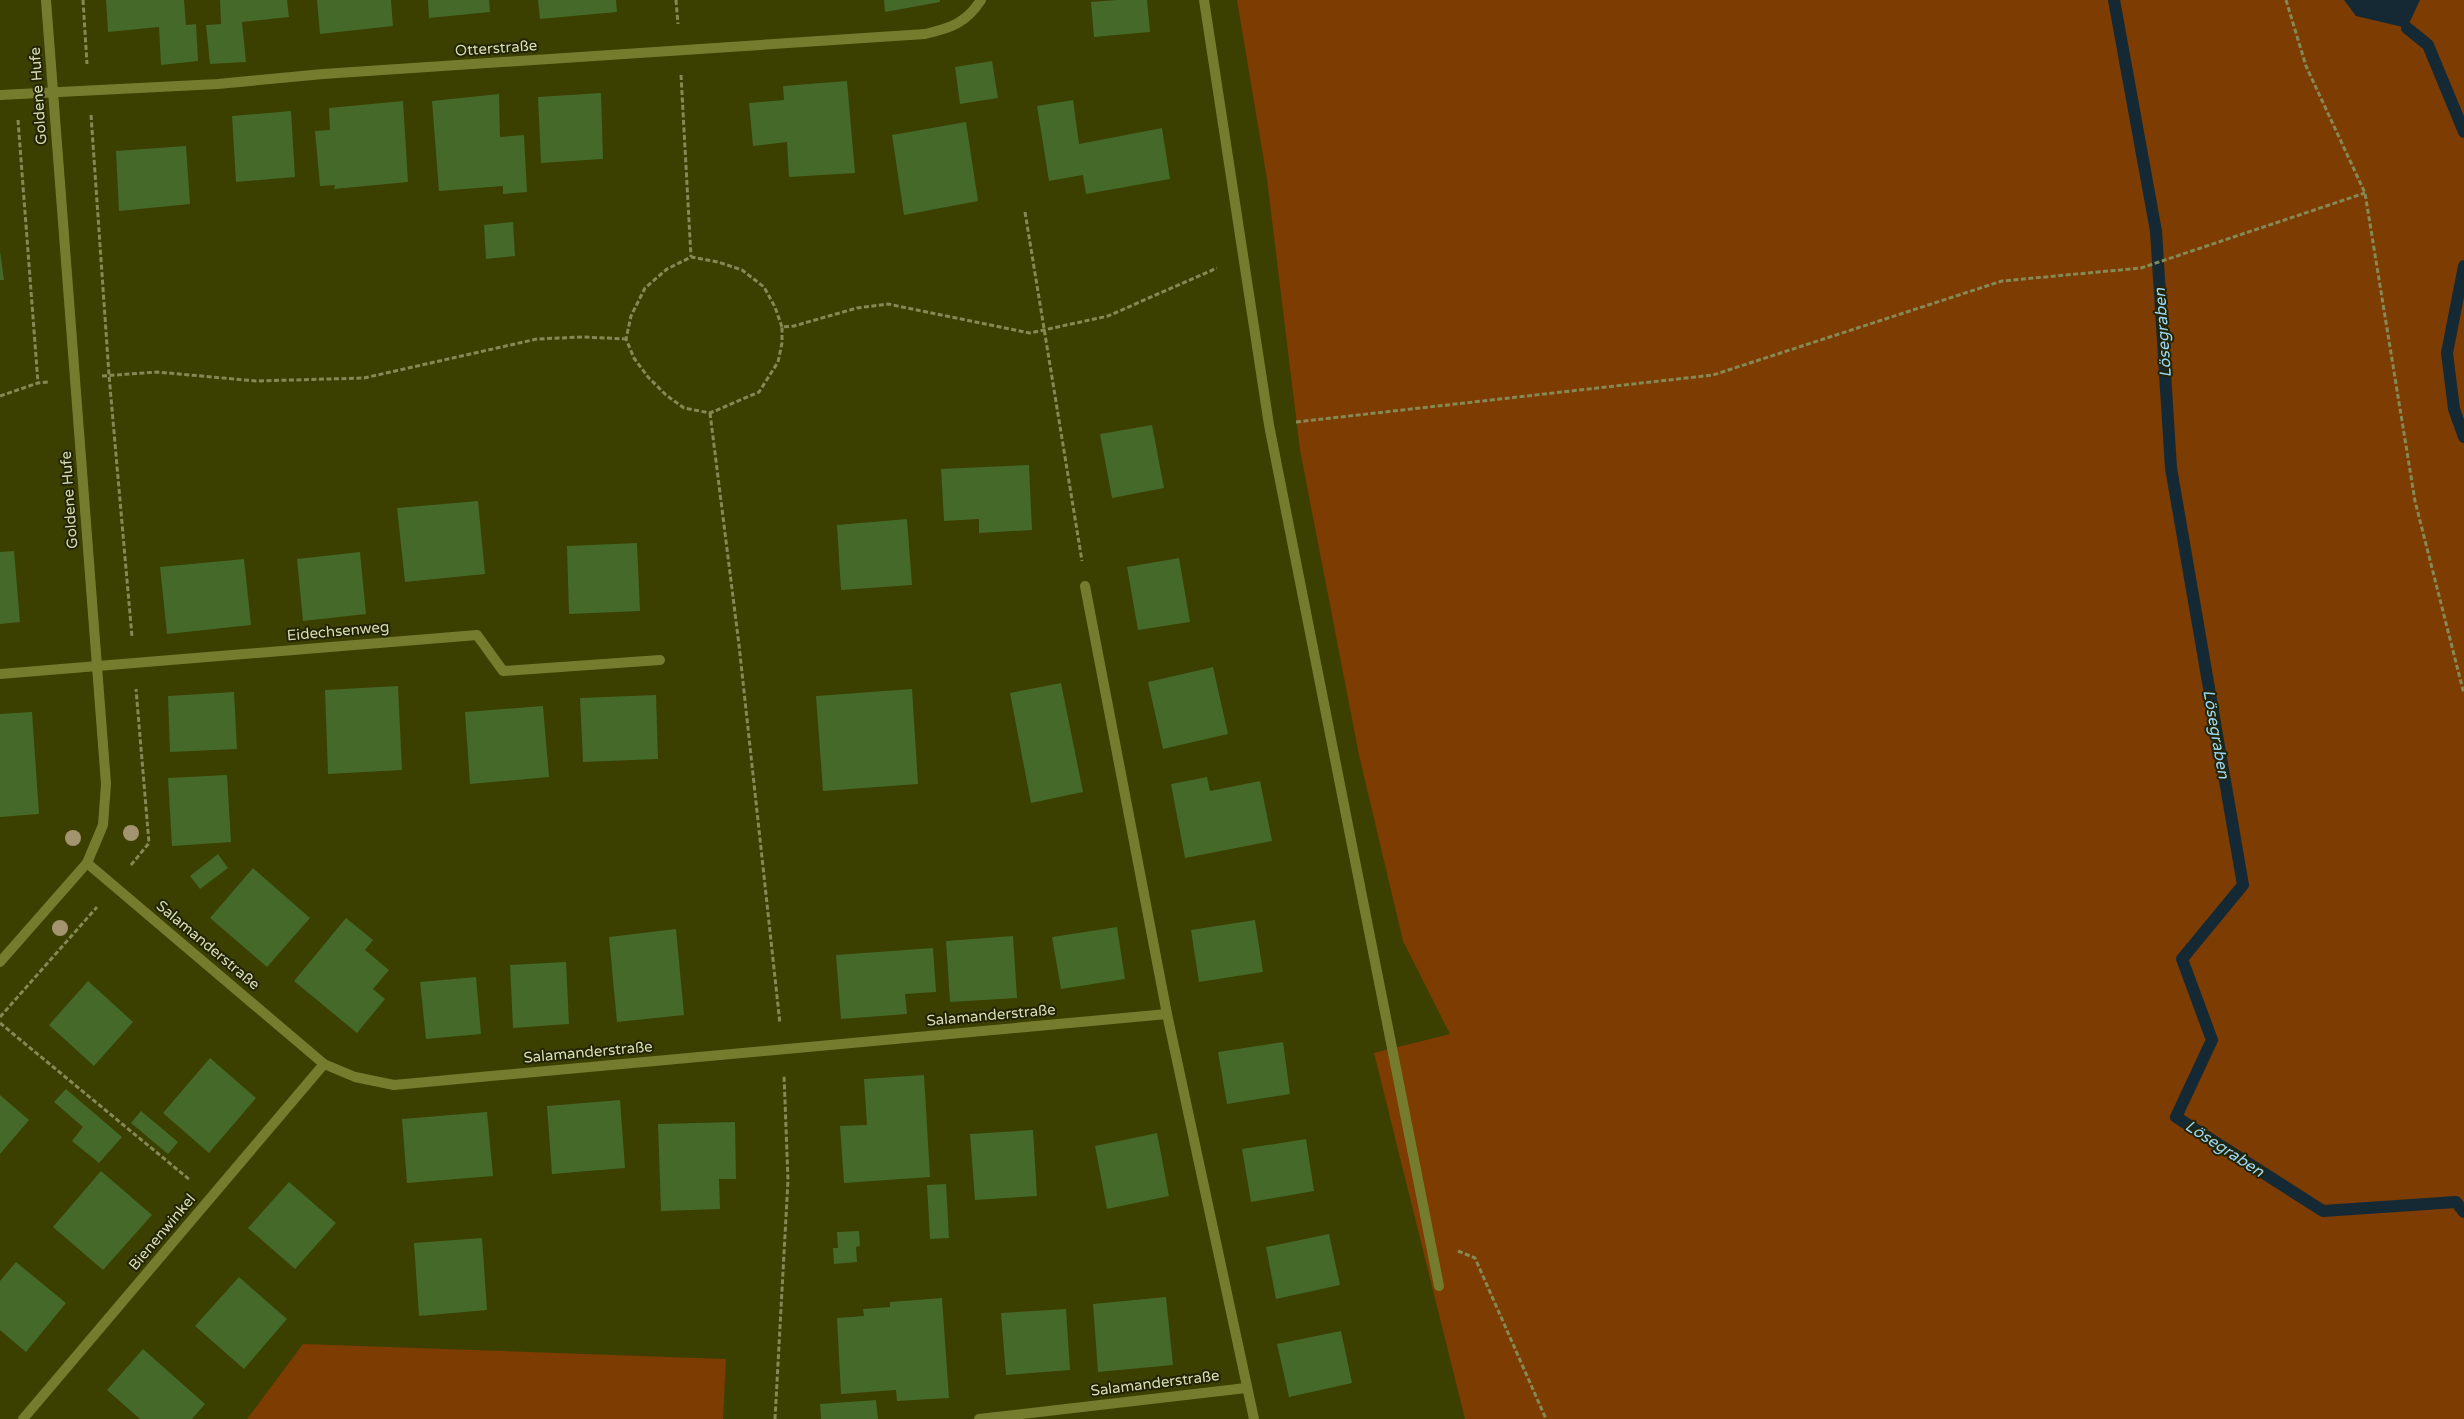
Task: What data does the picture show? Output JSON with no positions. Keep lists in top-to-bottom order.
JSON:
{
  "streets": {
    "street": [
      "Otterstraße",
      "Goldene Hufe",
      "Eidechsenweg",
      "Salamanderstraße",
      "Bienenwinkel"
    ]
  },
  "crossings": [
    ["Otterstraße", "Goldene Hufe"],
    ["Goldene Hufe", "Eidechsenweg"],
    ["Goldene Hufe", "Salamanderstraße"],
    ["Salamanderstraße", "Bienenwinkel"]
  ],
  "water": ["Lösegraben"]
}
